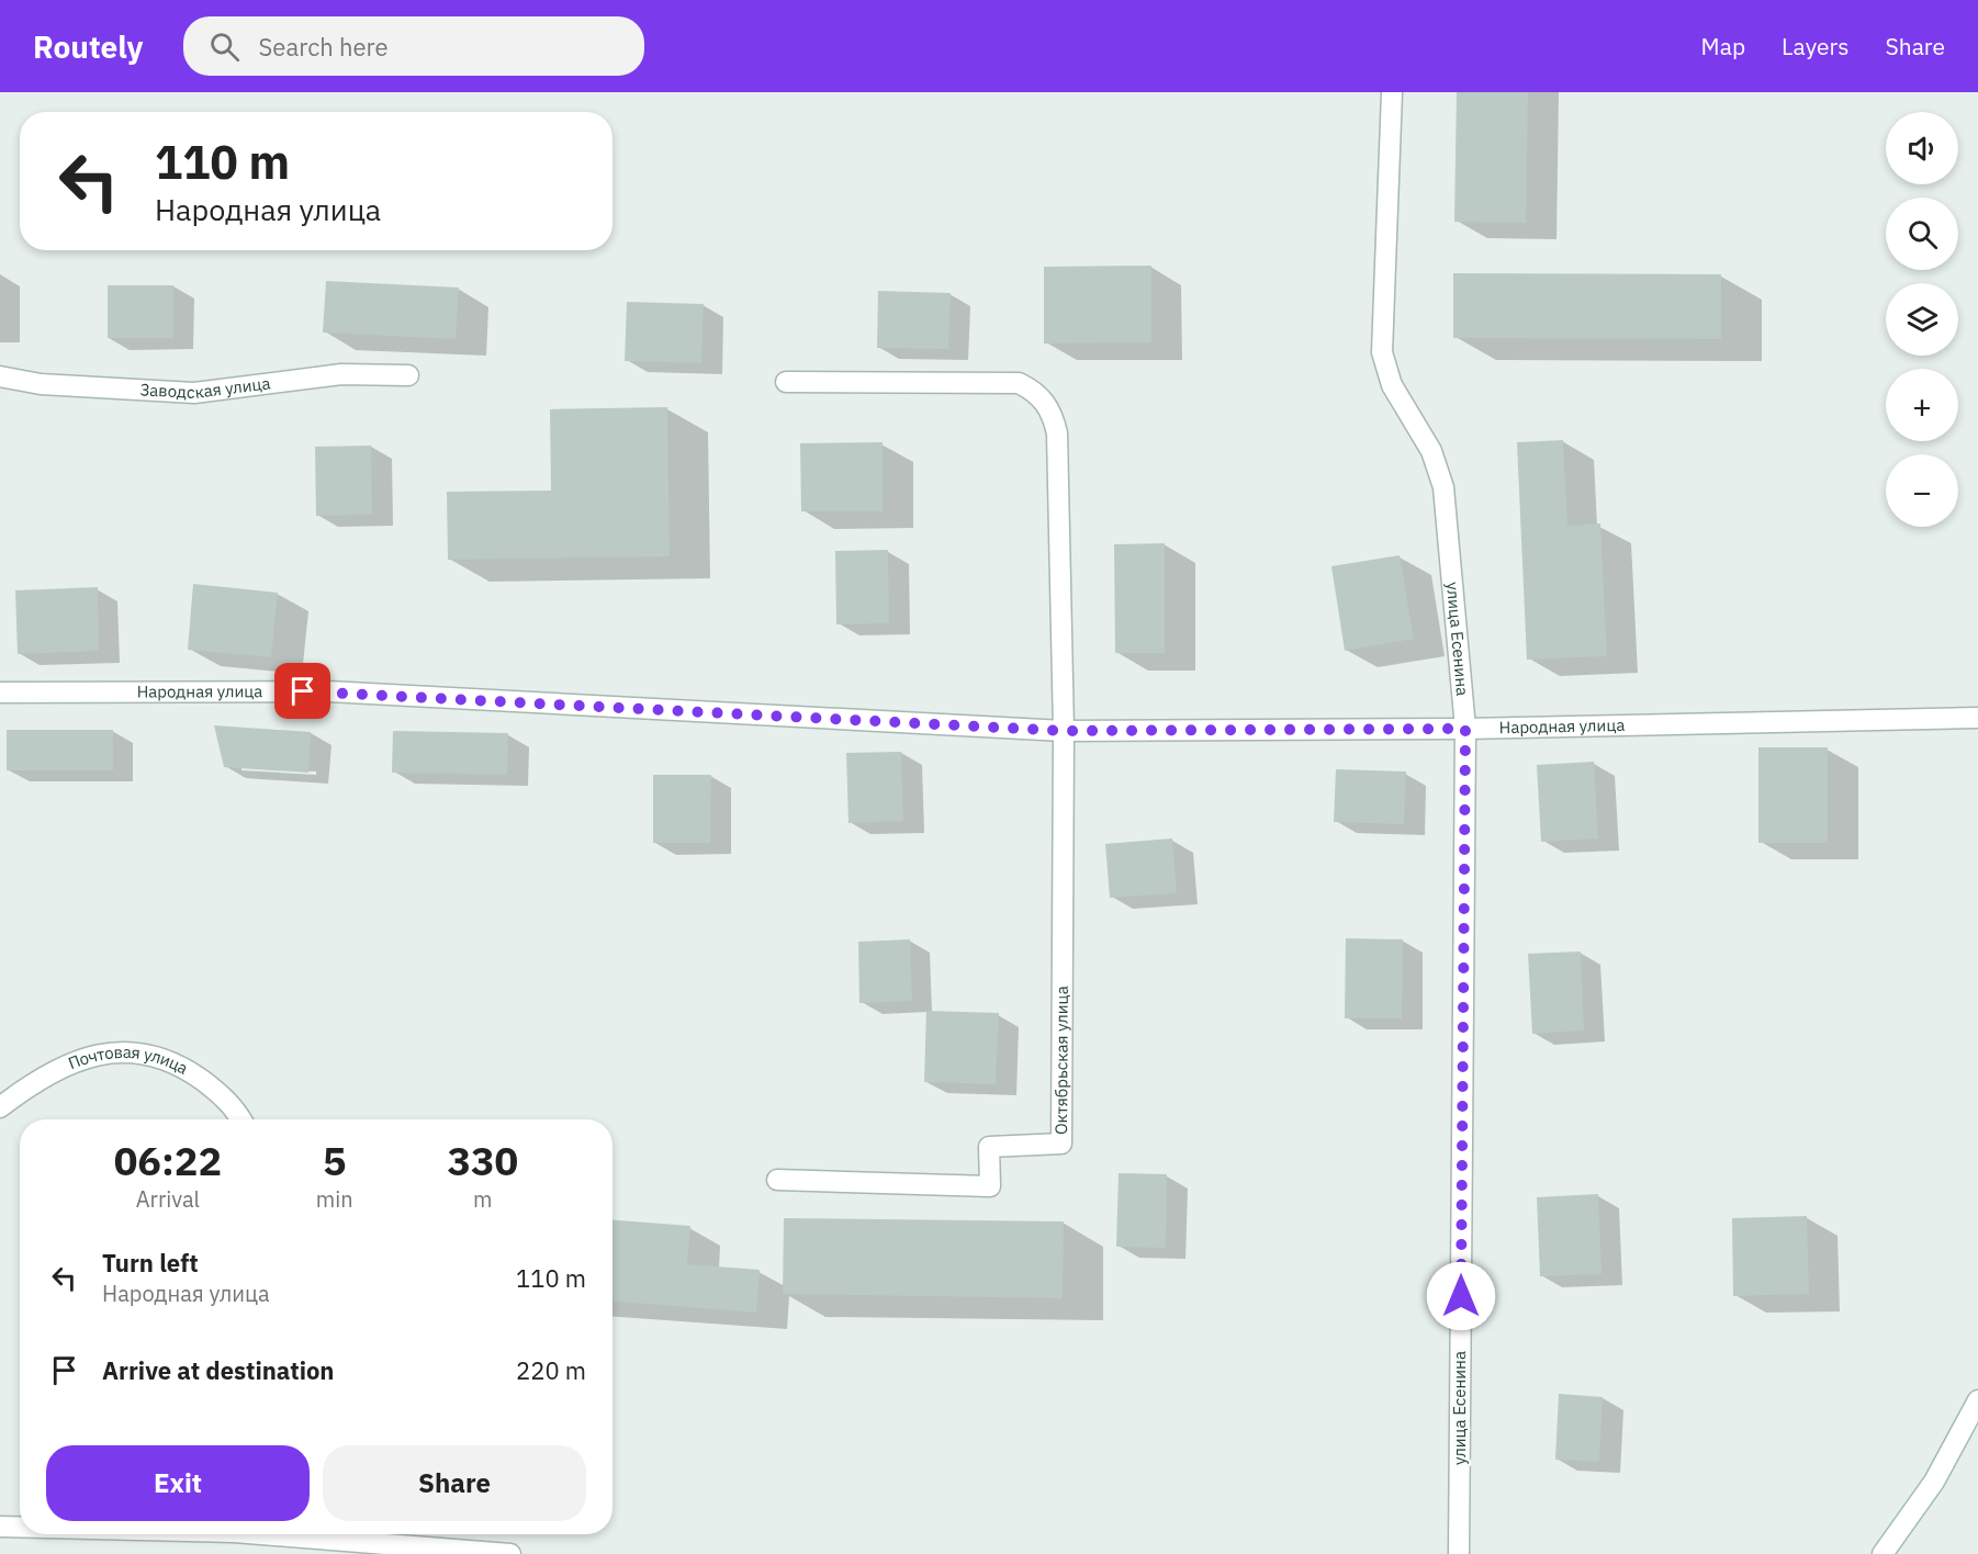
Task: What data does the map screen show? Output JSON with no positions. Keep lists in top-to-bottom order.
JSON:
{
  "streets": {
    "street": [
      "Заводская улица",
      "улица Есенина",
      "Народная улица",
      "Октябрьская улица",
      "Почтовая улица"
    ]
  },
  "crossings": [
    ["улица Есенина", "Народная улица"],
    ["Народная улица", "Октябрьская улица"]
  ],
  "page": {
    "header": "Routely",
    "search": "Search here",
    "nav": ["Map", "Layers", "Share"],
    "map_buttons": ["+", "−"],
    "turn": ["110 m", "Народная улица"],
    "eta": [
      "06:22",
      "Arrival",
      "5",
      "min",
      "330",
      "m"
    ],
    "list": [
      {
        "name": "Turn left",
        "note": "Народная улица",
        "value": "110 m"
      },
      {
        "name": "Arrive at destination",
        "value": "220 m"
      }
    ],
    "buttons": ["Exit", "Share"]
  }
}
